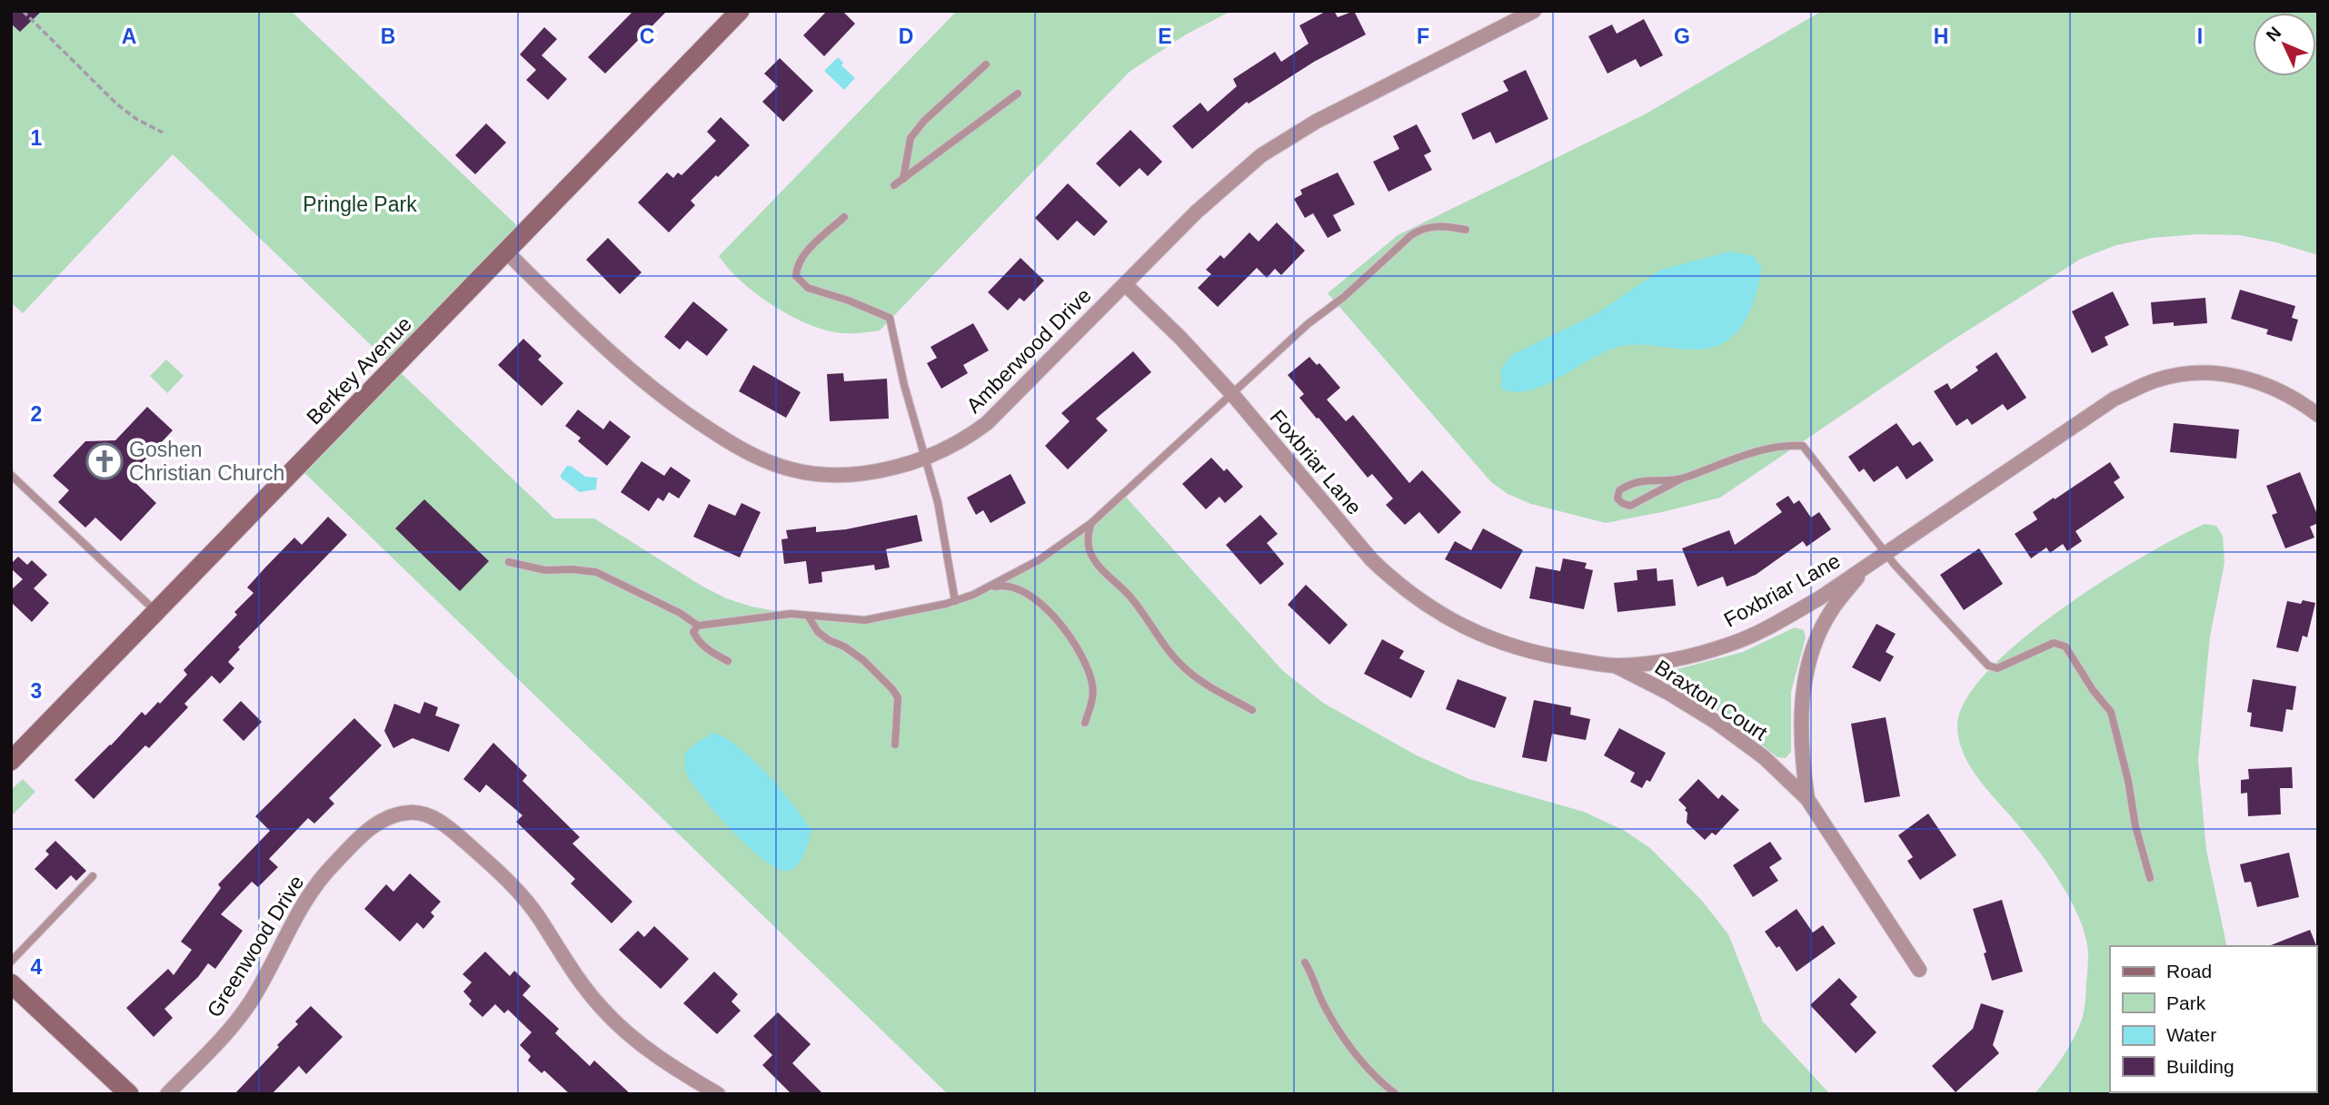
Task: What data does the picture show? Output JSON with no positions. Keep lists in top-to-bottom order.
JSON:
{
  "streets": {
    "street": [
      "Amberwood Drive",
      "Berkey Avenue",
      "Foxbriar Lane",
      "Braxton Court",
      "Greenwood Drive"
    ]
  },
  "crossings": [
    ["Amberwood Drive", "Berkey Avenue"],
    ["Amberwood Drive", "Foxbriar Lane"],
    ["Foxbriar Lane", "Braxton Court"]
  ],
  "parks": ["Pringle Park"],
  "places": {
    "church": ["Goshen Christian Church"]
  },
  "legend": [
    "Road",
    "Park",
    "Water",
    "Building"
  ],
  "north": "top left",
  "grid": {
    "columns": [
      "A",
      "B",
      "C",
      "D",
      "E",
      "F",
      "G",
      "H",
      "I"
    ],
    "rows": [
      "1",
      "2",
      "3",
      "4"
    ]
  }
}
